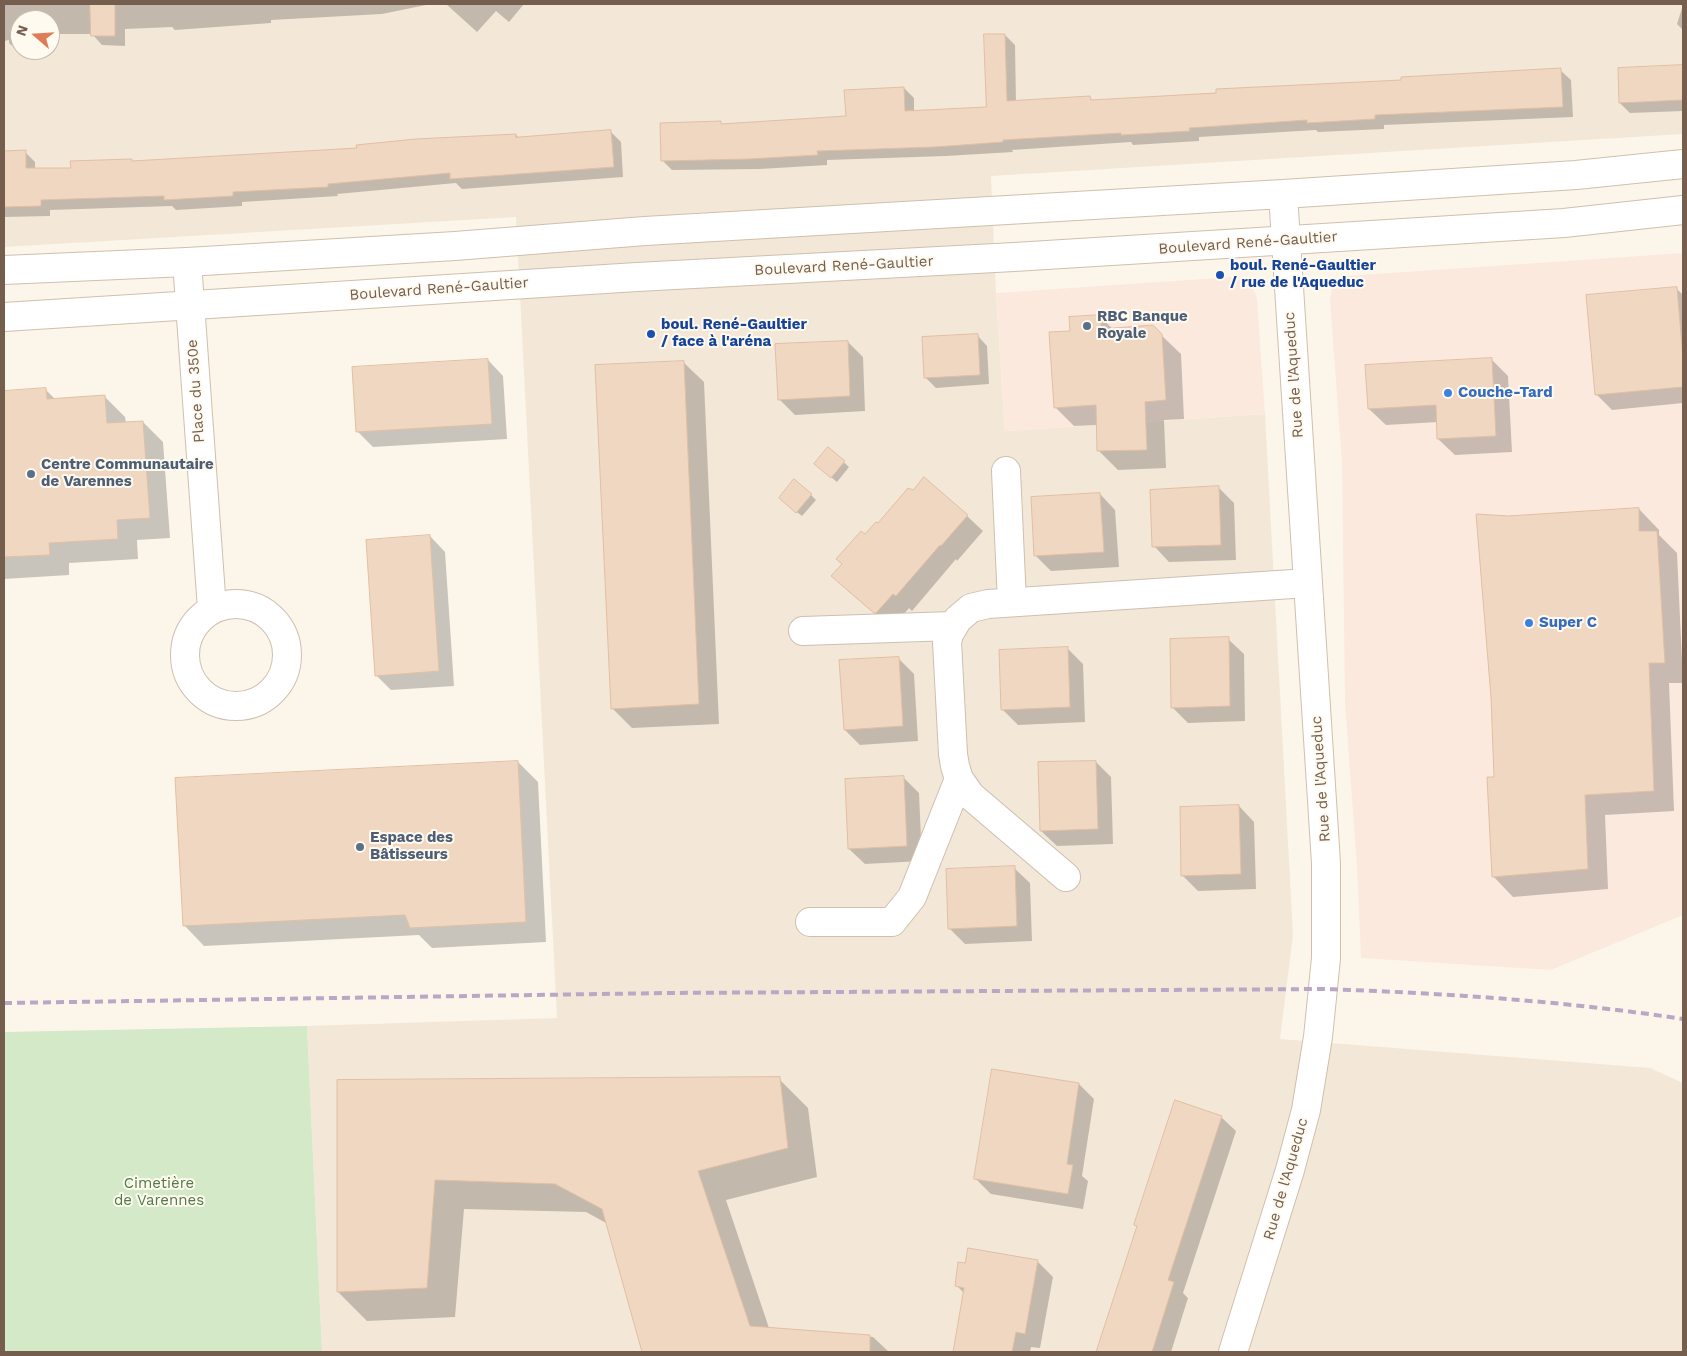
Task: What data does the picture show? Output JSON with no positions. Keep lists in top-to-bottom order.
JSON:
{
  "streets": {
    "street": ["Boulevard René-Gaultier", "Rue de l'Aqueduc", "Place du 350e"]
  },
  "crossings": [
    ["Boulevard René-Gaultier", "Rue de l'Aqueduc"],
    ["Boulevard René-Gaultier", "Place du 350e"]
  ],
  "parks": ["Cimetière de Varennes"],
  "places": [
    "boul. René-Gaultier / rue de l'Aqueduc",
    "RBC Banque Royale",
    "boul. René-Gaultier / face à l'aréna",
    "Couche-Tard",
    "Centre Communautaire de Varennes",
    "Super C",
    "Espace des Bâtisseurs"
  ],
  "north": "left"
}
